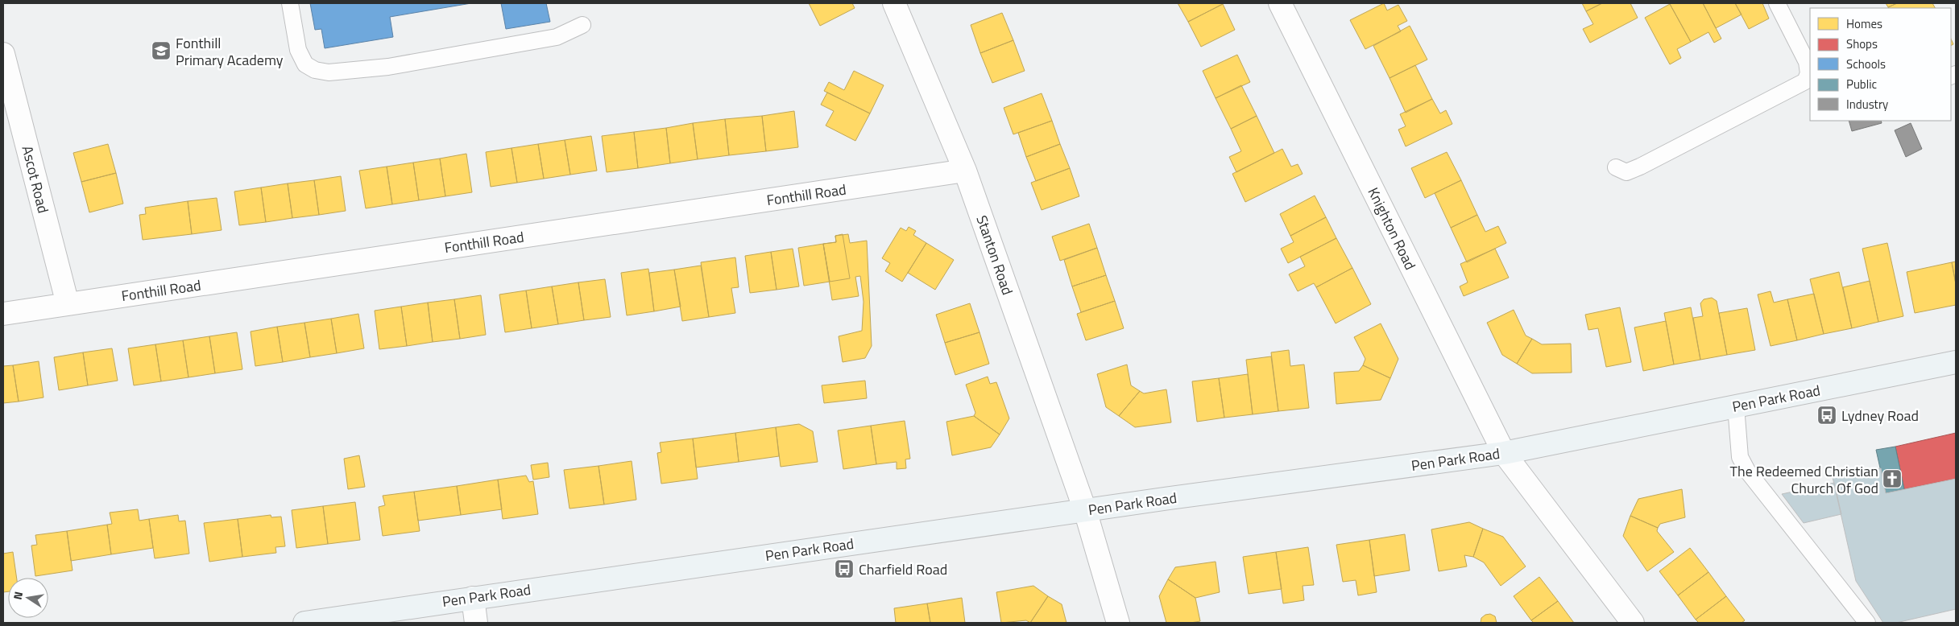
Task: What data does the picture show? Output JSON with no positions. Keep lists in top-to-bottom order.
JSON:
{
  "streets": {
    "street": [
      "Ascot Road",
      "Fonthill Road",
      "Knighton Road",
      "Stanton Road",
      "Pen Park Road"
    ]
  },
  "crossings": [
    ["Ascot Road", "Fonthill Road"],
    ["Fonthill Road", "Stanton Road"],
    ["Knighton Road", "Pen Park Road"],
    ["Stanton Road", "Pen Park Road"]
  ],
  "places": {
    "school or university": ["Fonthill Primary Academy"],
    "bus stop": ["Lydney Road", "Charfield Road"],
    "church": ["The Redeemed Christian Church Of God"]
  },
  "legend": [
    "Homes",
    "Shops",
    "Schools",
    "Public",
    "Industry"
  ],
  "north": "left"
}
